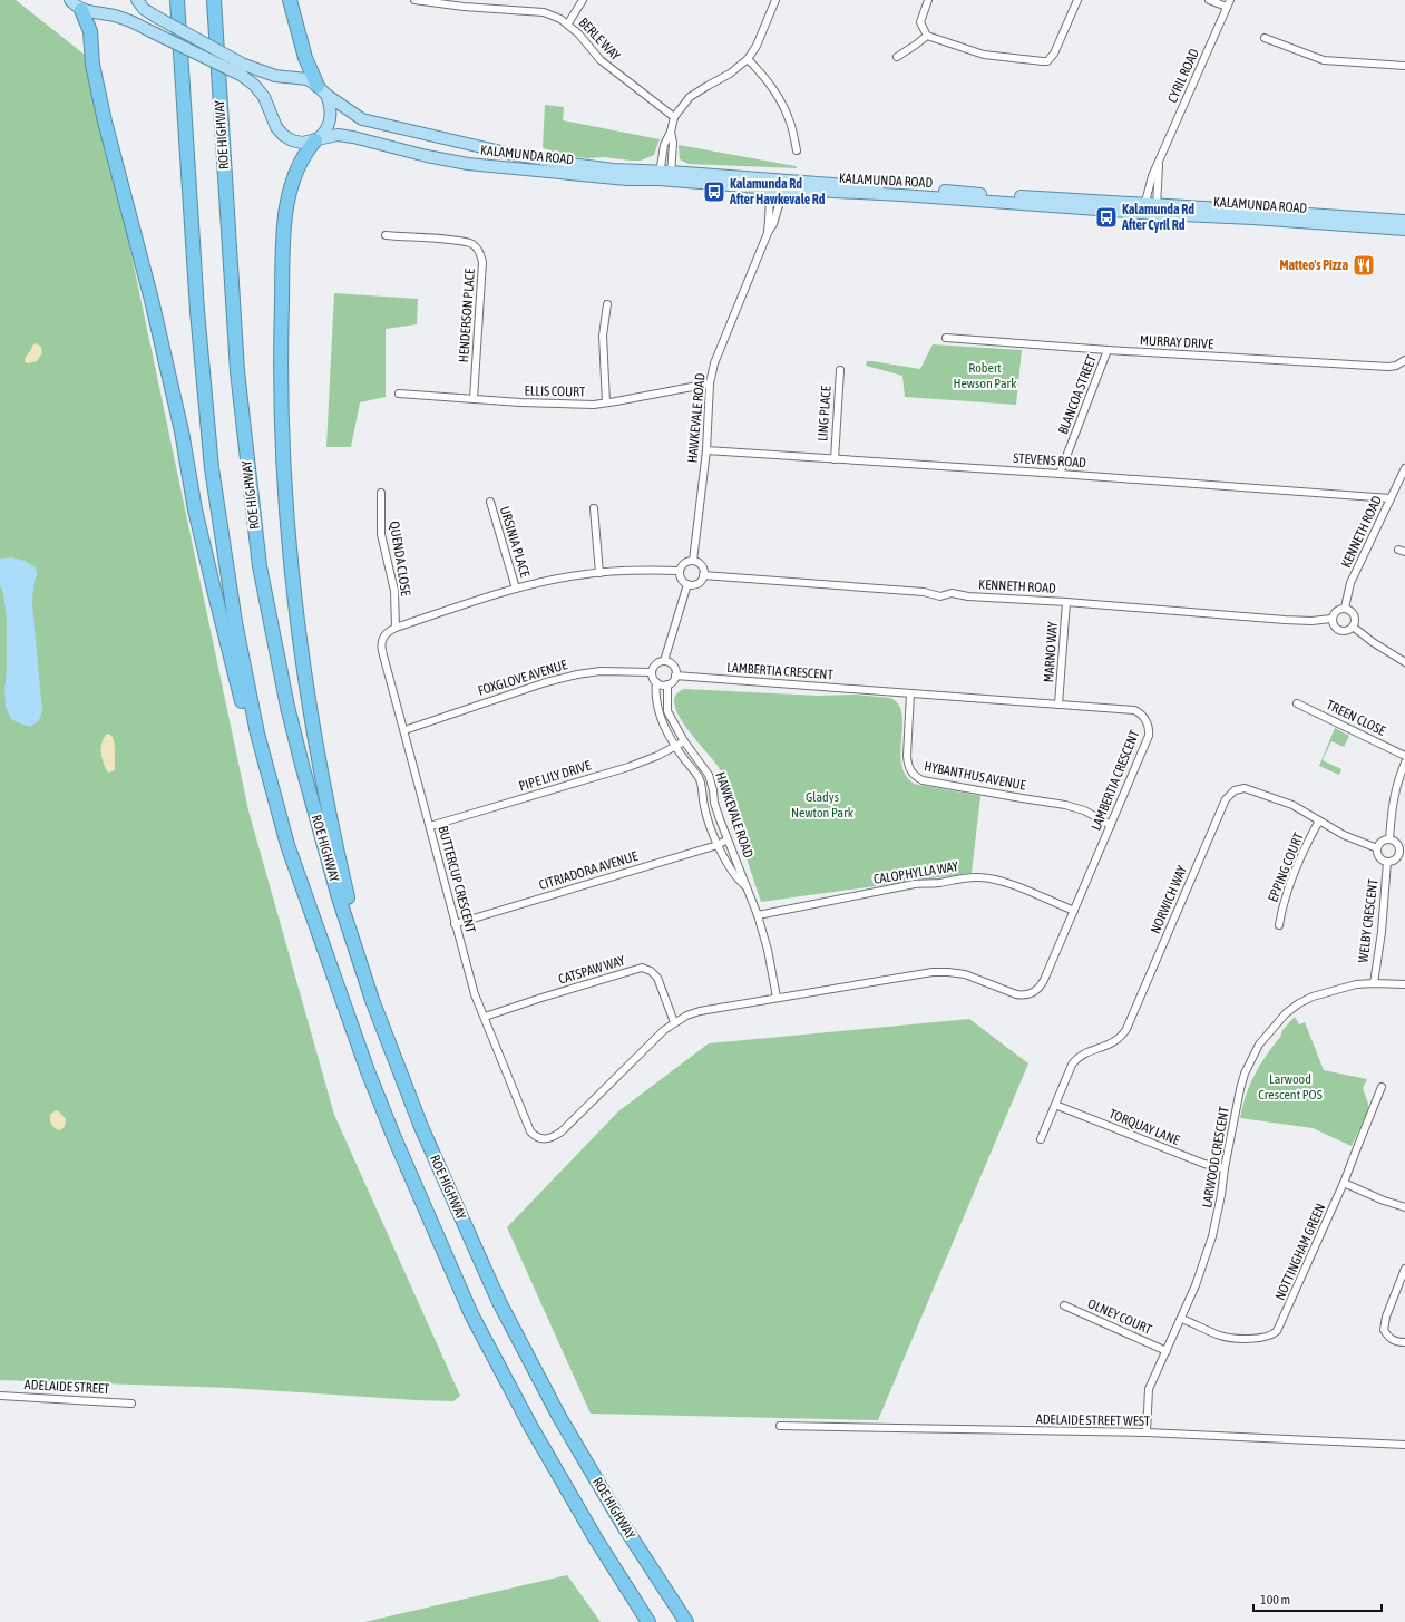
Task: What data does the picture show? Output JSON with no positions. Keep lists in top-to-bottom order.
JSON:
{
  "streets": {
    "highway": ["ROE HIGHWAY"],
    "main road": ["KALAMUNDA ROAD"],
    "street": [
      "BERLE WAY",
      "CYRIL ROAD",
      "HENDERSON PLACE",
      "MURRAY DRIVE",
      "ELLIS COURT",
      "BLANCOA STREET",
      "LING PLACE",
      "HAWKEVALE ROAD",
      "STEVENS ROAD",
      "KENNETH ROAD",
      "URSINIA PLACE",
      "QUENDA CLOSE",
      "MARNO WAY",
      "LAMBERTIA CRESCENT",
      "FOXGLOVE AVENUE",
      "TREEN CLOSE",
      "PIPE LILY DRIVE",
      "HYBANTHUS AVENUE",
      "EPPING COURT",
      "CITRIADORA AVENUE",
      "CALOPHYLLA WAY",
      "BUTTERCUP CRESCENT",
      "NORWICH WAY",
      "WELBY CRESCENT",
      "CATSPAW WAY",
      "TORQUAY LANE",
      "LARWOOD CRESCENT",
      "NOTTINGHAM GREEN",
      "OLNEY COURT",
      "ADELAIDE STREET",
      "ADELAIDE STREET WEST"
    ]
  },
  "crossings": [
    ["CYRIL ROAD", "KALAMUNDA ROAD"],
    ["KALAMUNDA ROAD", "HAWKEVALE ROAD"],
    ["HENDERSON PLACE", "ELLIS COURT"],
    ["MURRAY DRIVE", "BLANCOA STREET"],
    ["ELLIS COURT", "HAWKEVALE ROAD"],
    ["BLANCOA STREET", "STEVENS ROAD"],
    ["LING PLACE", "STEVENS ROAD"],
    ["HAWKEVALE ROAD", "STEVENS ROAD"],
    ["HAWKEVALE ROAD", "KENNETH ROAD"],
    ["HAWKEVALE ROAD", "LAMBERTIA CRESCENT"],
    ["HAWKEVALE ROAD", "FOXGLOVE AVENUE"],
    ["HAWKEVALE ROAD", "PIPE LILY DRIVE"],
    ["HAWKEVALE ROAD", "CITRIADORA AVENUE"],
    ["HAWKEVALE ROAD", "CALOPHYLLA WAY"],
    ["HAWKEVALE ROAD", "BUTTERCUP CRESCENT"],
    ["STEVENS ROAD", "KENNETH ROAD"],
    ["KENNETH ROAD", "MARNO WAY"],
    ["KENNETH ROAD", "BUTTERCUP CRESCENT"],
    ["URSINIA PLACE", "BUTTERCUP CRESCENT"],
    ["QUENDA CLOSE", "BUTTERCUP CRESCENT"],
    ["MARNO WAY", "LAMBERTIA CRESCENT"],
    ["LAMBERTIA CRESCENT", "FOXGLOVE AVENUE"],
    ["LAMBERTIA CRESCENT", "HYBANTHUS AVENUE"],
    ["LAMBERTIA CRESCENT", "CALOPHYLLA WAY"],
    ["LAMBERTIA CRESCENT", "BUTTERCUP CRESCENT"],
    ["FOXGLOVE AVENUE", "BUTTERCUP CRESCENT"],
    ["PIPE LILY DRIVE", "BUTTERCUP CRESCENT"],
    ["EPPING COURT", "NORWICH WAY"],
    ["CITRIADORA AVENUE", "BUTTERCUP CRESCENT"],
    ["BUTTERCUP CRESCENT", "CATSPAW WAY"],
    ["NORWICH WAY", "WELBY CRESCENT"],
    ["NORWICH WAY", "TORQUAY LANE"],
    ["WELBY CRESCENT", "LARWOOD CRESCENT"],
    ["TORQUAY LANE", "LARWOOD CRESCENT"],
    ["LARWOOD CRESCENT", "NOTTINGHAM GREEN"],
    ["LARWOOD CRESCENT", "OLNEY COURT"],
    ["LARWOOD CRESCENT", "ADELAIDE STREET WEST"]
  ],
  "parks": ["Robert Hewson Park", "Gladys Newton Park", "Larwood Crescent POS"],
  "places": {
    "bus stop": ["Kalamunda Rd After Hawkevale Rd", "Kalamunda Rd After Cyril Rd"],
    "restaurant": ["Matteo's Pizza"]
  },
  "scale_bar": "100 m"
}
